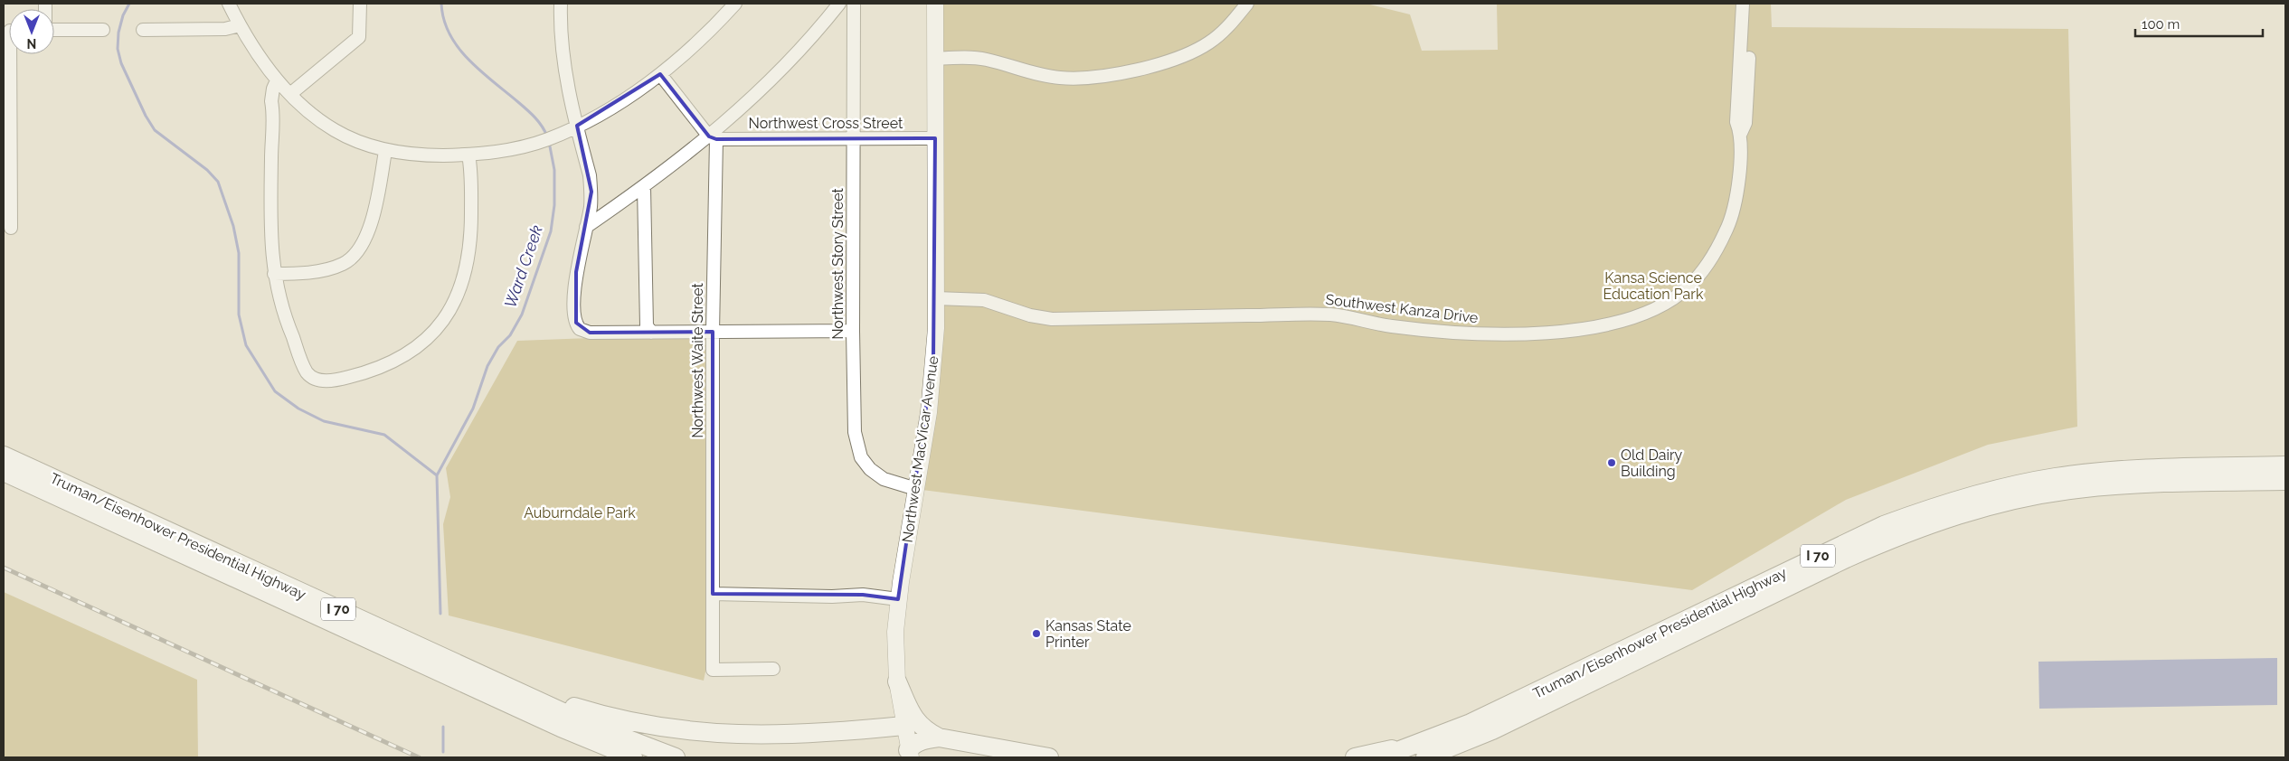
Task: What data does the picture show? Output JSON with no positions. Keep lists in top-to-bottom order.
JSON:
{
  "streets": {
    "highway": ["Truman/Eisenhower Presidential Highway", "I 70"],
    "main road": ["Northwest MacVicar Avenue"],
    "street": [
      "Northwest Cross Street",
      "Northwest Story Street",
      "Southwest Kanza Drive",
      "Northwest Waite Street"
    ]
  },
  "crossings": [
    ["Northwest Cross Street", "Northwest Story Street"],
    ["Northwest Cross Street", "Northwest Waite Street"],
    ["Northwest Cross Street", "Northwest MacVicar Avenue"],
    ["Northwest Story Street", "Northwest MacVicar Avenue"],
    ["Southwest Kanza Drive", "Northwest MacVicar Avenue"]
  ],
  "water": ["Ward Creek"],
  "parks": ["Kansa Science Education Park", "Auburndale Park"],
  "places": ["Old Dairy Building", "Kansas State Printer"],
  "scale_bar": "100 m",
  "north": "bottom"
}
